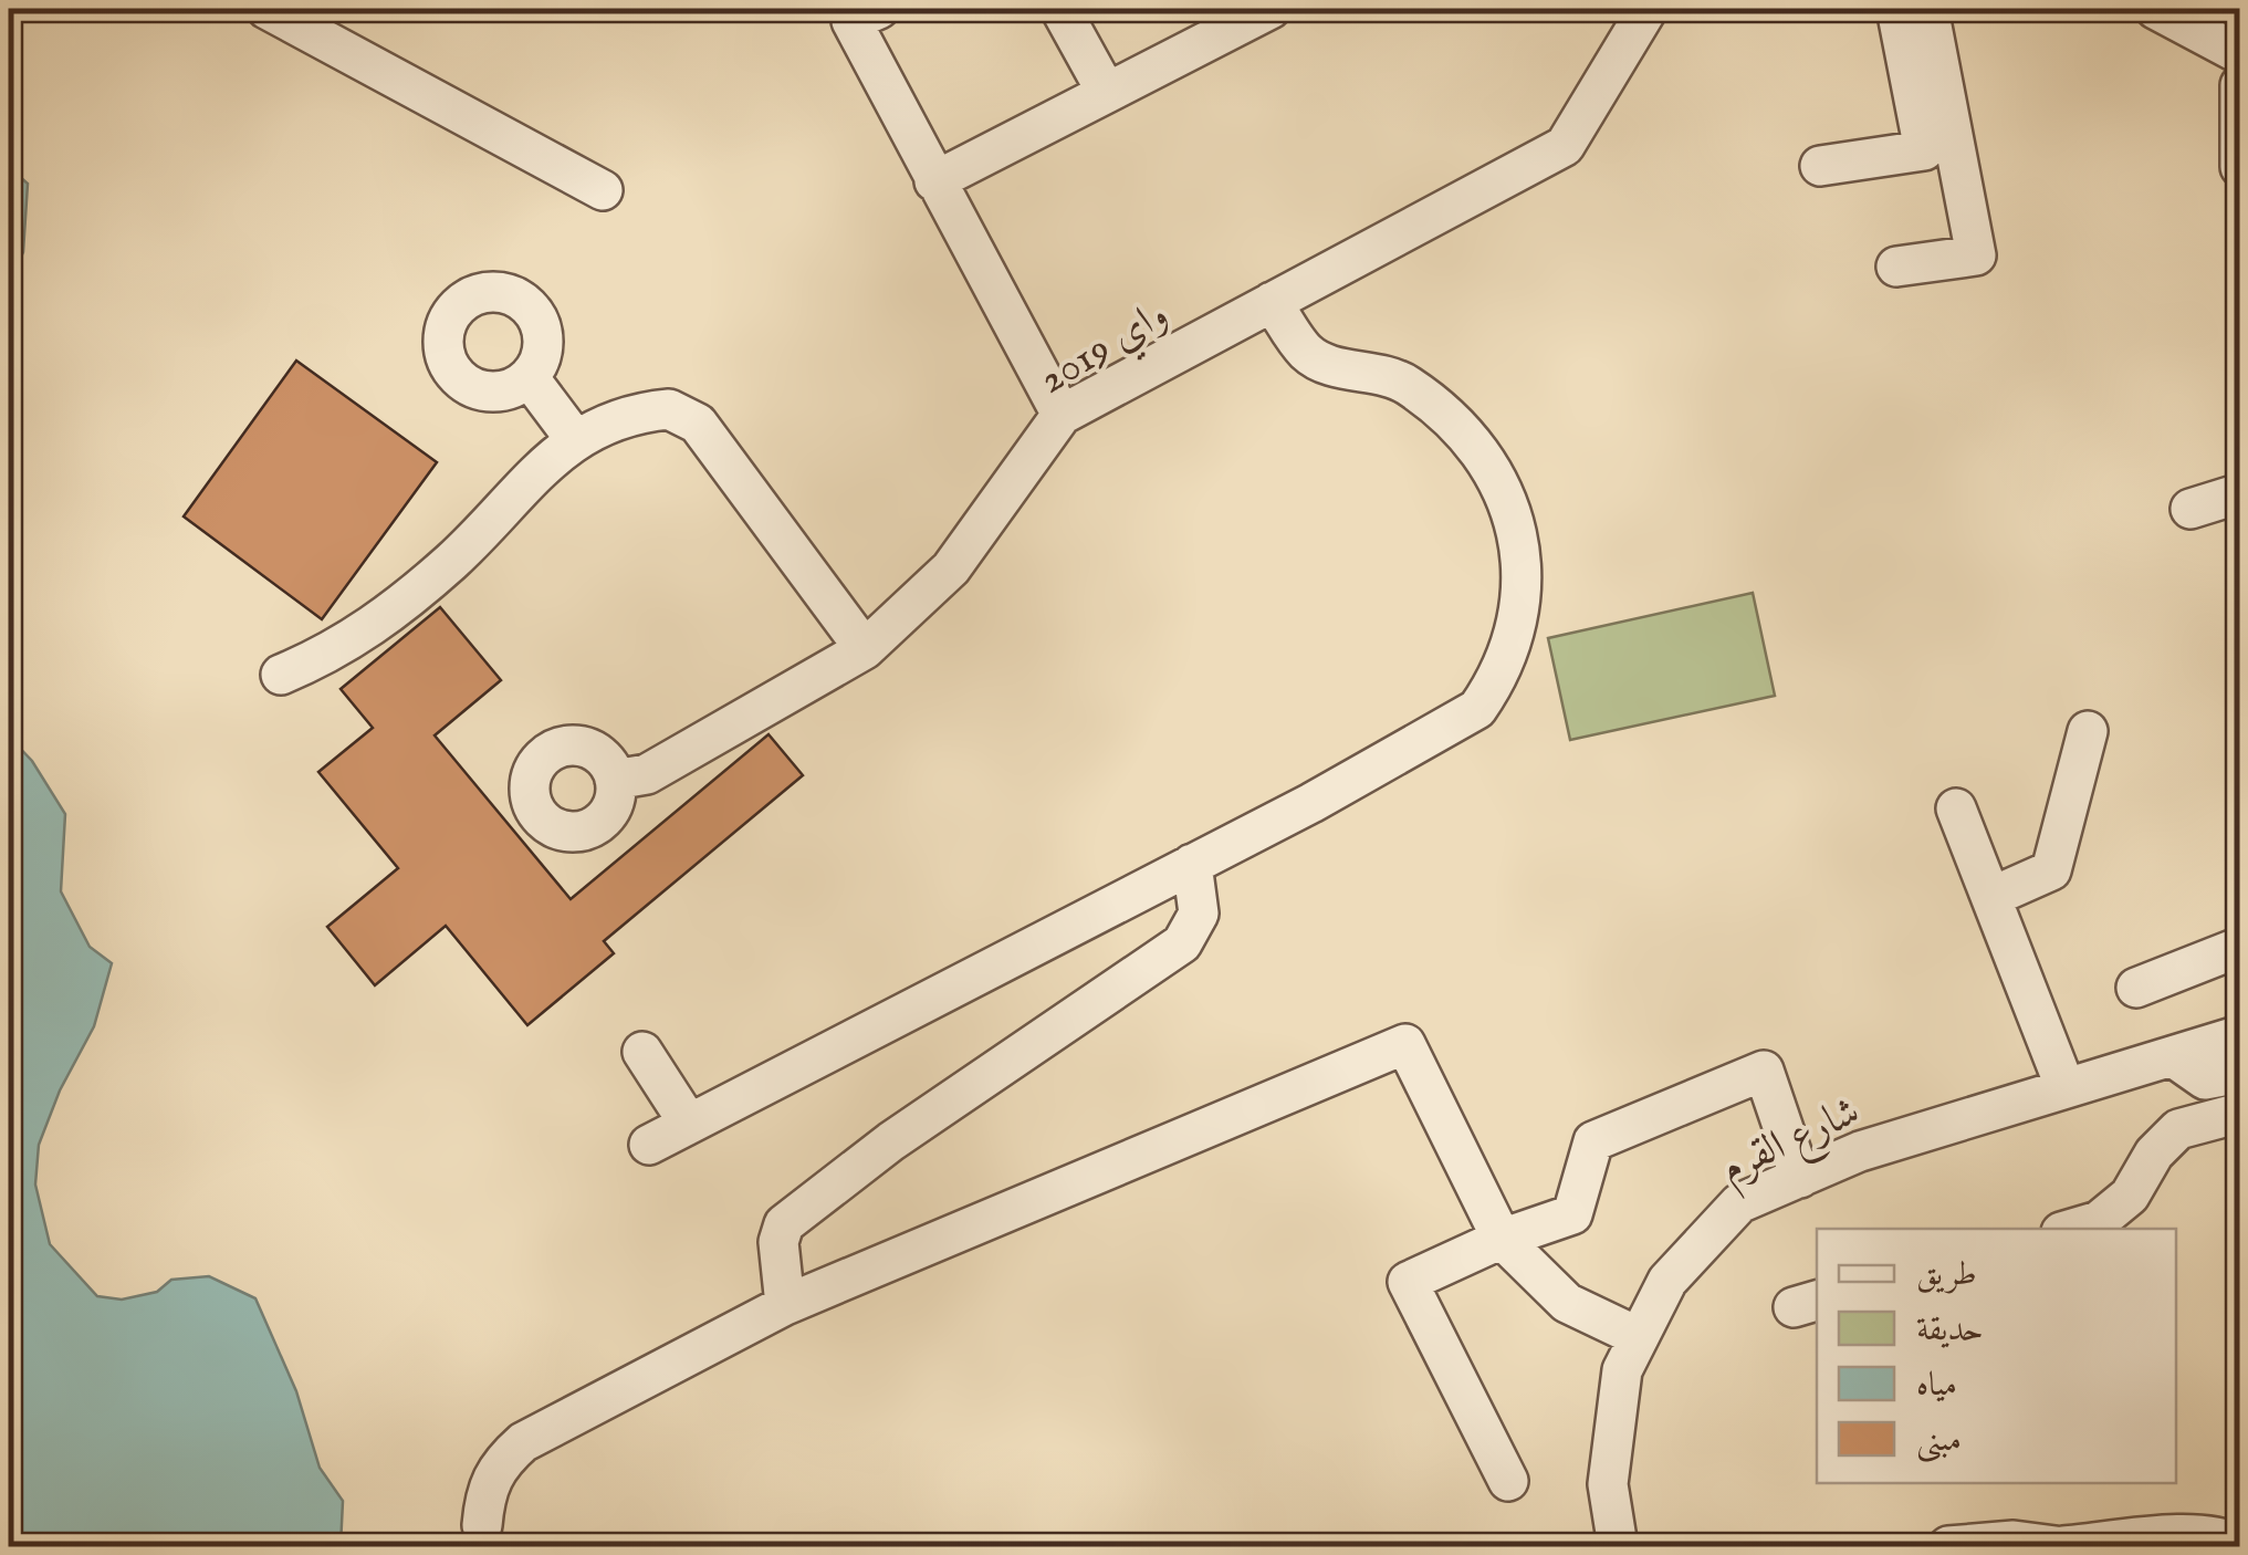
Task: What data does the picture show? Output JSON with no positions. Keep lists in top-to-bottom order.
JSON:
{
  "streets": {
    "street": ["واي 2019", "شارع القرم"]
  },
  "legend": [
    "طريق",
    "حديقة",
    "مياه",
    "مبنى"
  ]
}
